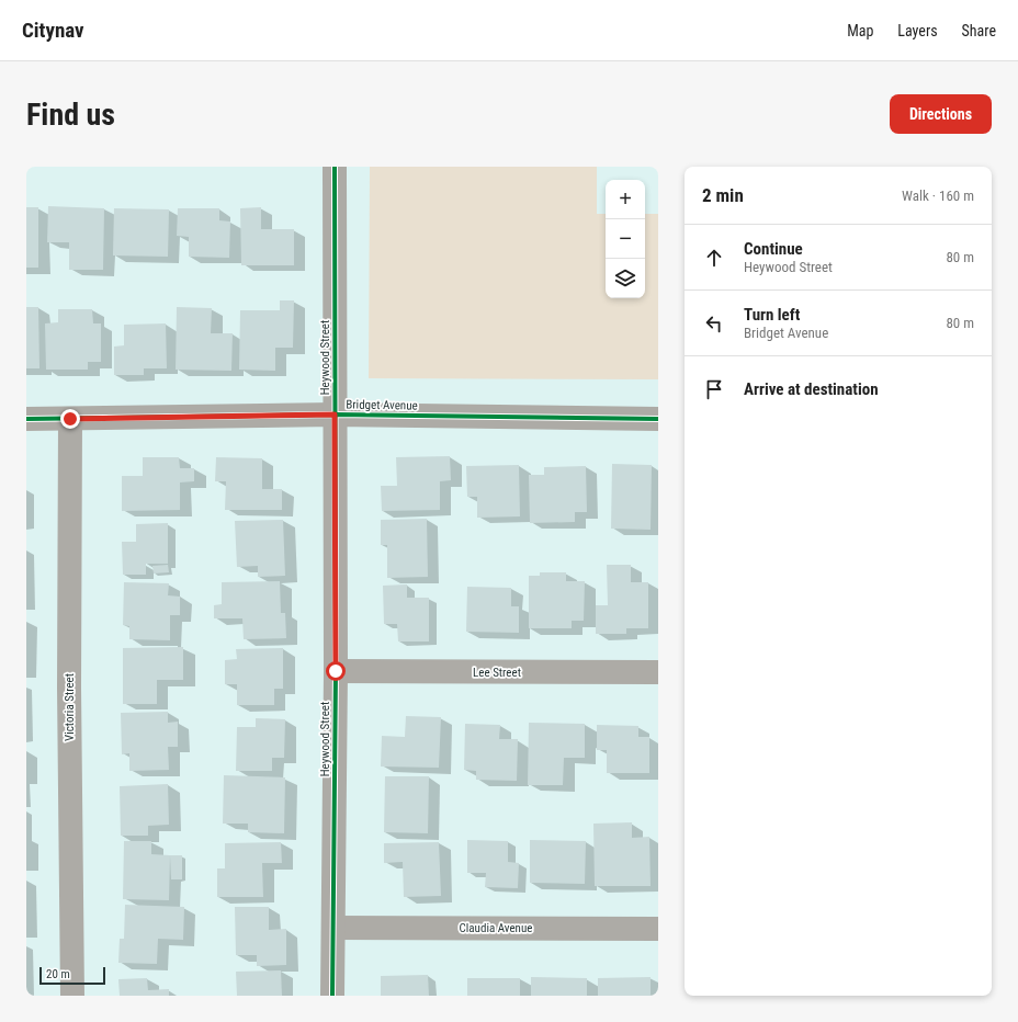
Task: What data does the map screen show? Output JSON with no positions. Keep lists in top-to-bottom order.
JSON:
{
  "streets": {
    "street": [
      "Heywood Street",
      "Bridget Avenue",
      "Lee Street",
      "Victoria Street",
      "Claudia Avenue"
    ]
  },
  "crossings": [
    ["Heywood Street", "Bridget Avenue"],
    ["Heywood Street", "Lee Street"],
    ["Heywood Street", "Claudia Avenue"],
    ["Bridget Avenue", "Victoria Street"]
  ],
  "scale_bar": "20 m",
  "page": {
    "header": "Citynav",
    "nav": ["Map", "Layers", "Share"],
    "buttons": "Directions",
    "title": "Find us",
    "heading": ["2 min", "Walk · 160 m"],
    "map_buttons": ["+", "−"],
    "list": [
      ["Continue", "Heywood Street", "80 m"],
      ["Turn left", "Bridget Avenue", "80 m"],
      "Arrive at destination"
    ],
    "scale": "20 m"
  }
}
